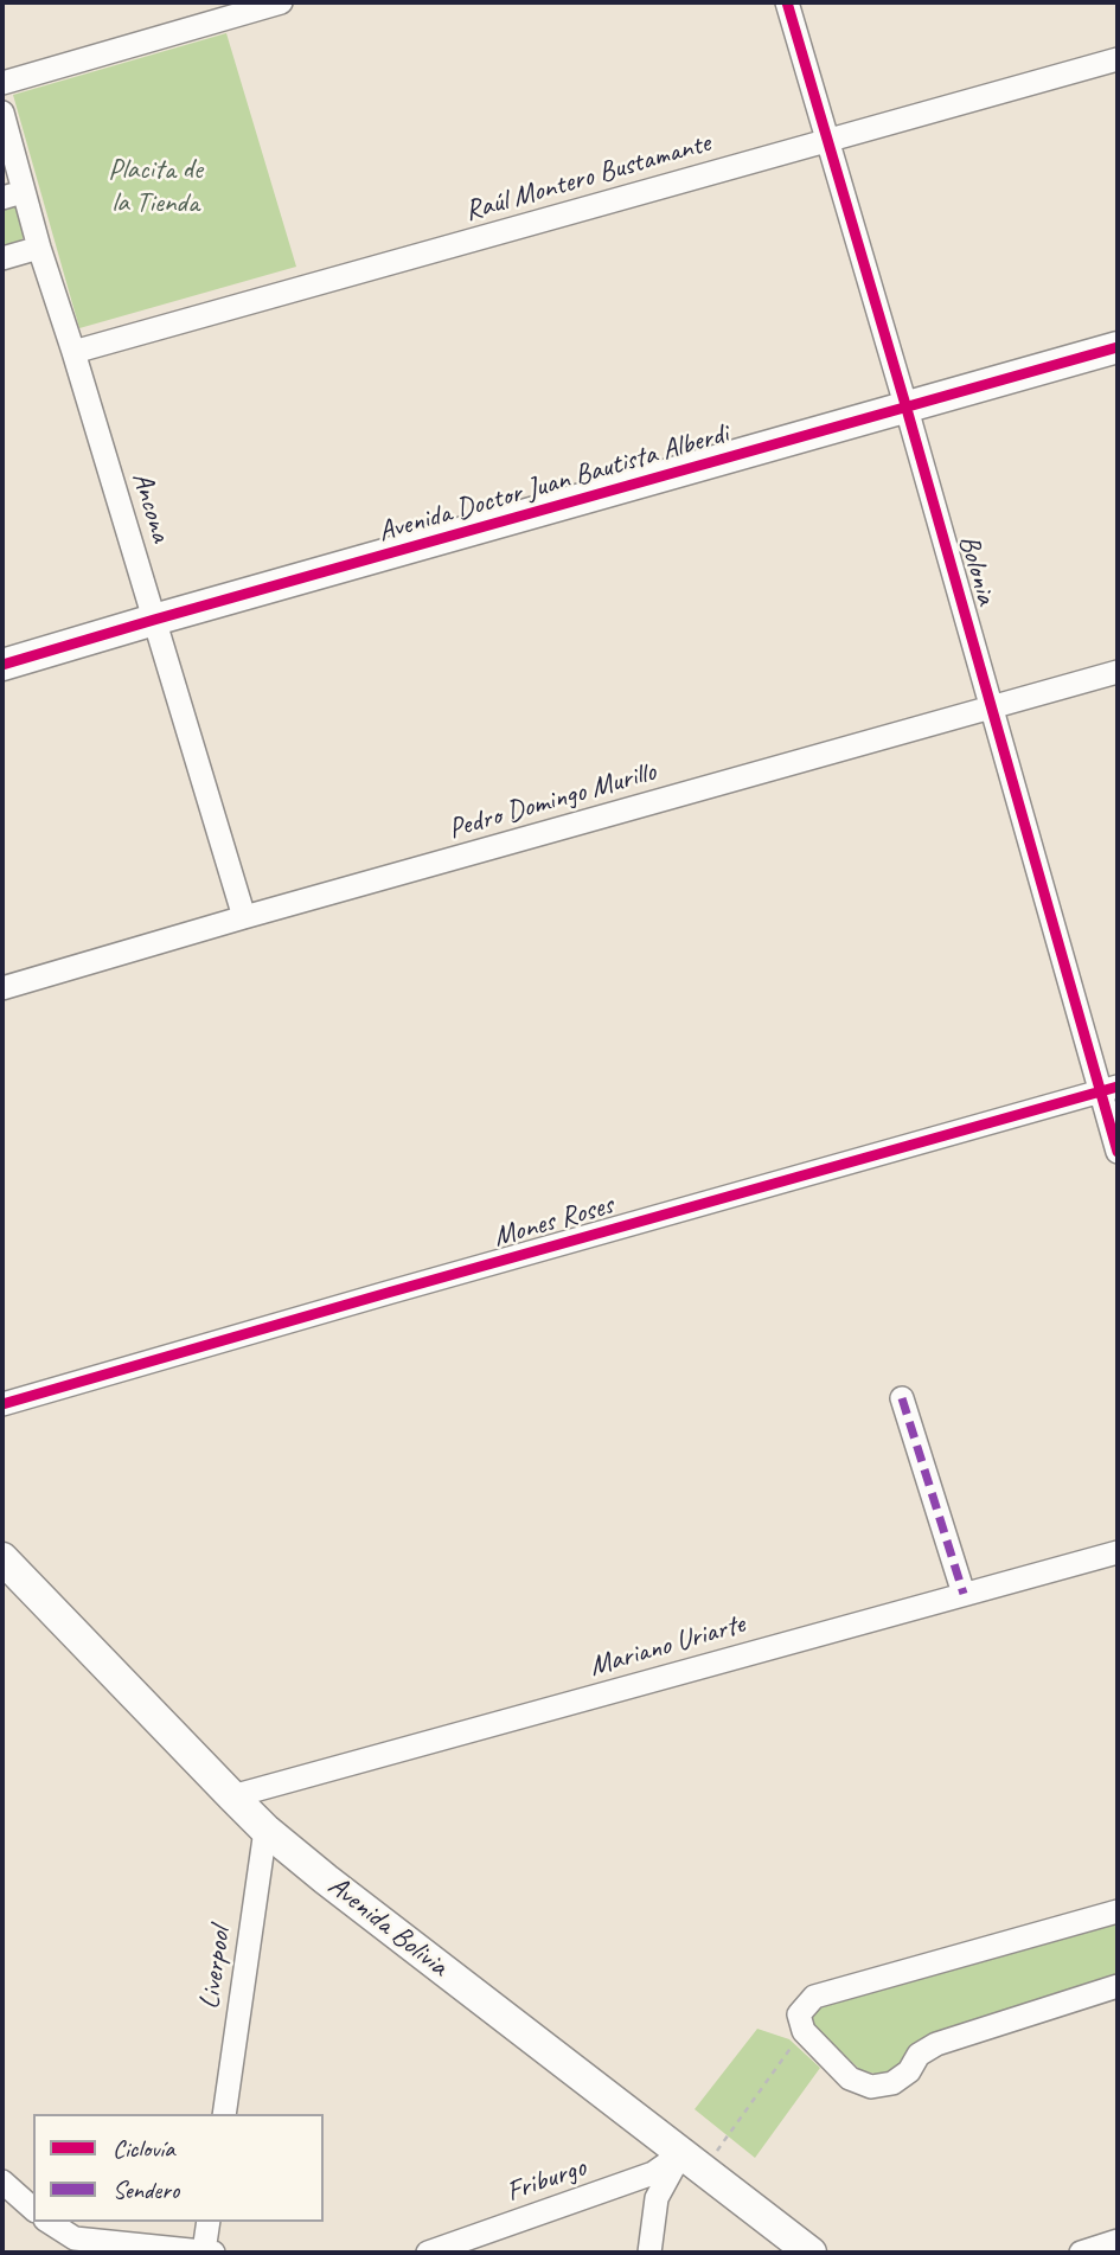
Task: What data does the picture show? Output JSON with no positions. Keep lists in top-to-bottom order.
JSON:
{
  "streets": {
    "street": [
      "Raúl Montero Bustamante",
      "Avenida Doctor Juan Bautista Alberdi",
      "Ancona",
      "Bolonia",
      "Pedro Domingo Murillo",
      "Mones Roses",
      "Mariano Uriarte",
      "Avenida Bolivia",
      "Liverpool",
      "Friburgo"
    ]
  },
  "crossings": [
    ["Raúl Montero Bustamante", "Ancona"],
    ["Raúl Montero Bustamante", "Bolonia"],
    ["Avenida Doctor Juan Bautista Alberdi", "Ancona"],
    ["Avenida Doctor Juan Bautista Alberdi", "Bolonia"],
    ["Ancona", "Pedro Domingo Murillo"],
    ["Bolonia", "Pedro Domingo Murillo"],
    ["Bolonia", "Mones Roses"],
    ["Mariano Uriarte", "Avenida Bolivia"],
    ["Avenida Bolivia", "Liverpool"],
    ["Avenida Bolivia", "Friburgo"]
  ],
  "parks": ["Placita de la Tienda"],
  "legend": ["Ciclovía", "Sendero"]
}
